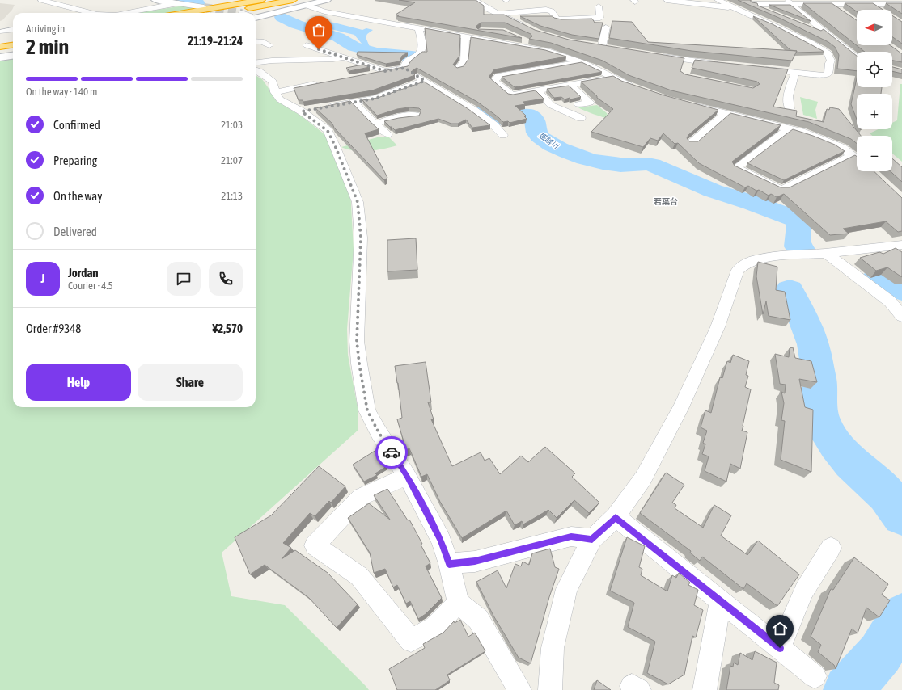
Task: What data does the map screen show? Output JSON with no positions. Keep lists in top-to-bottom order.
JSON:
{
  "districts": ["若葉台"],
  "water": ["盛越川"],
  "north": "left",
  "page": {
    "map_buttons": ["+", "−"],
    "heading": ["2 min", "Arriving in", "21:19–21:24"],
    "panel": [
      "Jordan",
      "Courier · 4.5",
      "Order #9348",
      "¥2,570"
    ],
    "bar": "On the way · 140 m",
    "list": [
      ["Confirmed", "21:03"],
      ["Preparing", "21:07"],
      ["On the way", "21:13"],
      "Delivered"
    ],
    "round": "J",
    "buttons": ["Help", "Share"]
  }
}
